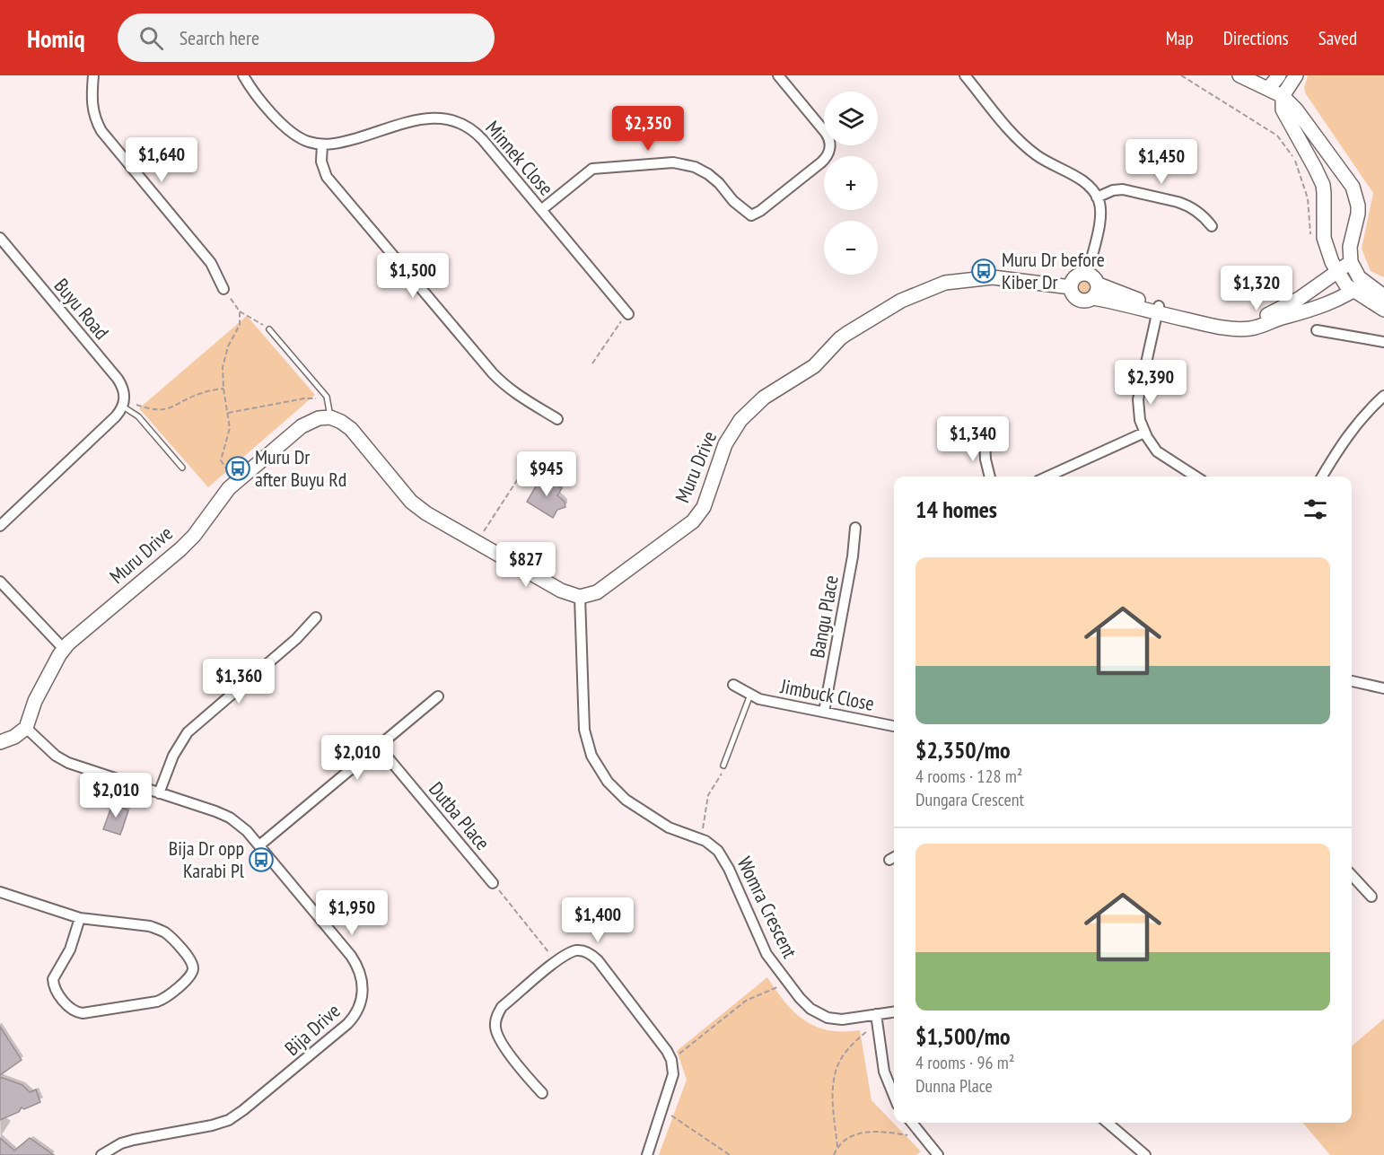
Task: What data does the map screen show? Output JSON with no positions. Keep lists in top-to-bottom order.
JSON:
{
  "streets": {
    "street": [
      "Minnek Close",
      "Buyu Road",
      "Muru Drive",
      "Bangu Place",
      "Jimbuck Close",
      "Dutba Place",
      "Womra Crescent",
      "Bija Drive"
    ]
  },
  "crossings": [
    ["Muru Drive", "Womra Crescent"],
    ["Muru Drive", "Bija Drive"],
    ["Bangu Place", "Jimbuck Close"]
  ],
  "places": {
    "bus stop": ["Muru Dr before Kiber Dr", "Muru Dr after Buyu Rd", "Bija Dr opp Karabi Pl"]
  },
  "page": {
    "header": "Homiq",
    "search": "Search here",
    "nav": ["Map", "Directions", "Saved"],
    "map_buttons": ["+", "−"],
    "price": [
      "$2,350",
      "$1,640",
      "$1,450",
      "$1,500",
      "$1,320",
      "$2,390",
      "$1,340",
      "$945",
      "$827",
      "$1,360",
      "$2,010",
      "$2,010",
      "$1,950",
      "$1,400"
    ],
    "heading": "14 homes",
    "list": [
      {
        "name": "$2,350/mo",
        "note": "4 rooms · 128 m² · Dungara Crescent"
      },
      {
        "name": "$1,500/mo",
        "note": "4 rooms · 96 m² · Dunna Place"
      }
    ]
  }
}
